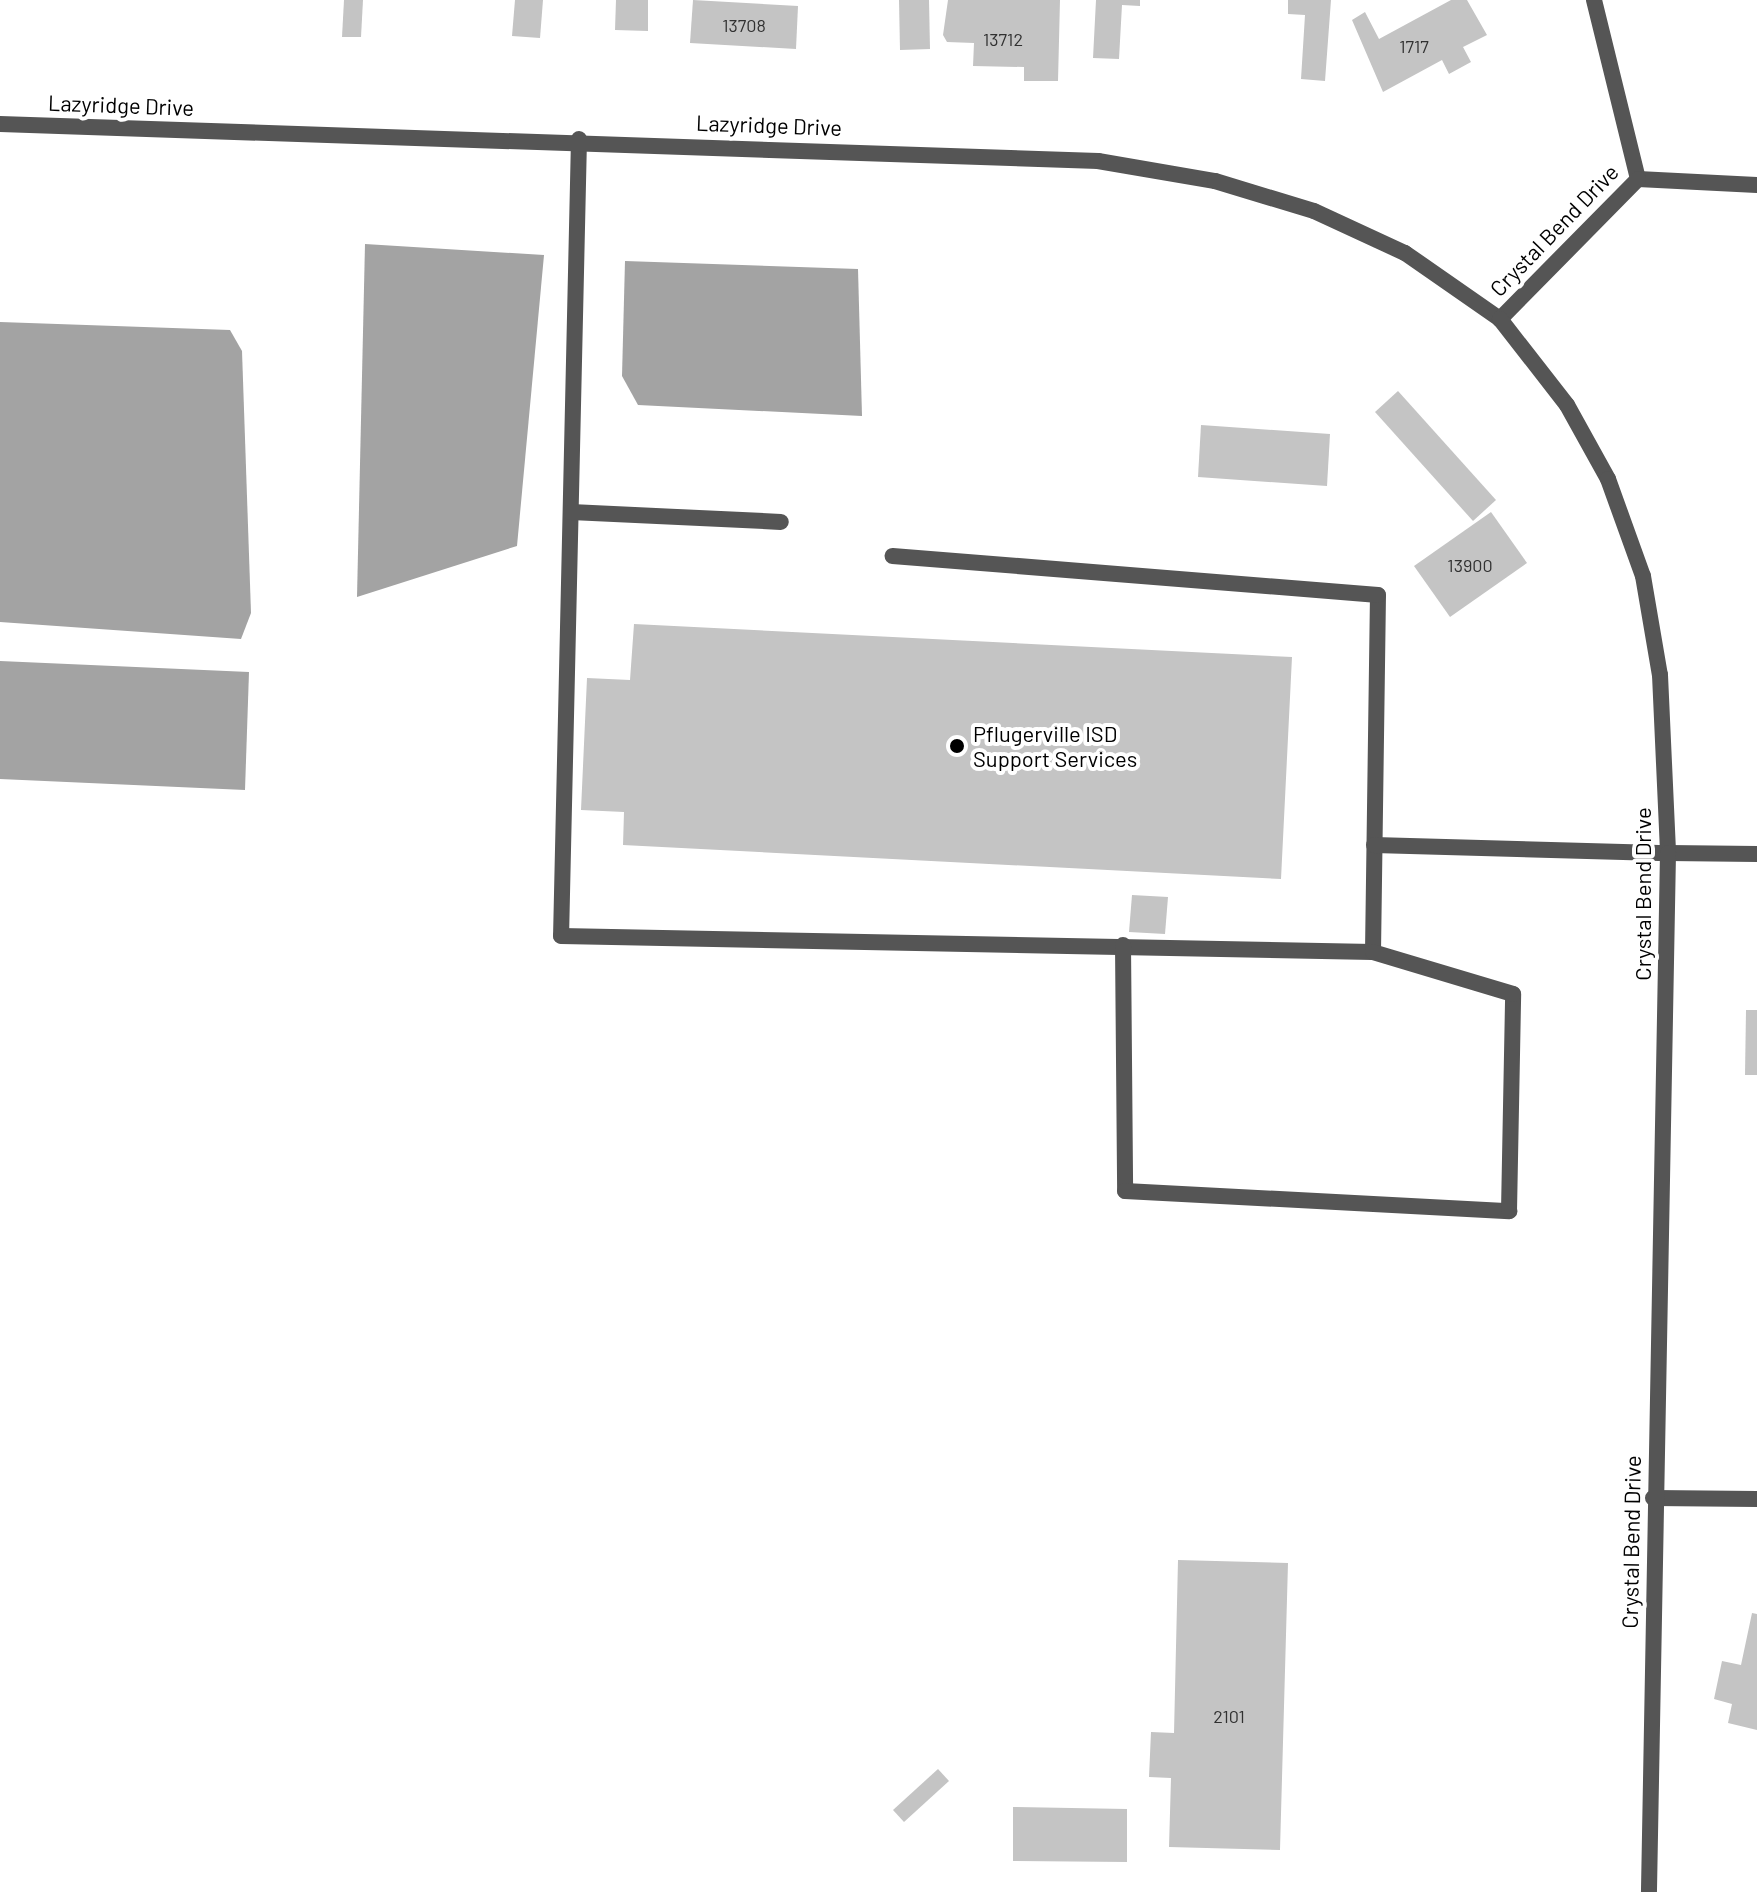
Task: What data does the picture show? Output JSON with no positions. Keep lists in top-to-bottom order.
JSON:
{
  "streets": {
    "street": ["Lazyridge Drive", "Crystal Bend Drive"]
  },
  "crossings": [
    ["Lazyridge Drive", "Crystal Bend Drive"]
  ],
  "places": ["Pflugerville ISD Support Services"],
  "house_numbers": [
    "13708",
    "13712",
    "1717",
    "13900",
    "2101"
  ]
}
